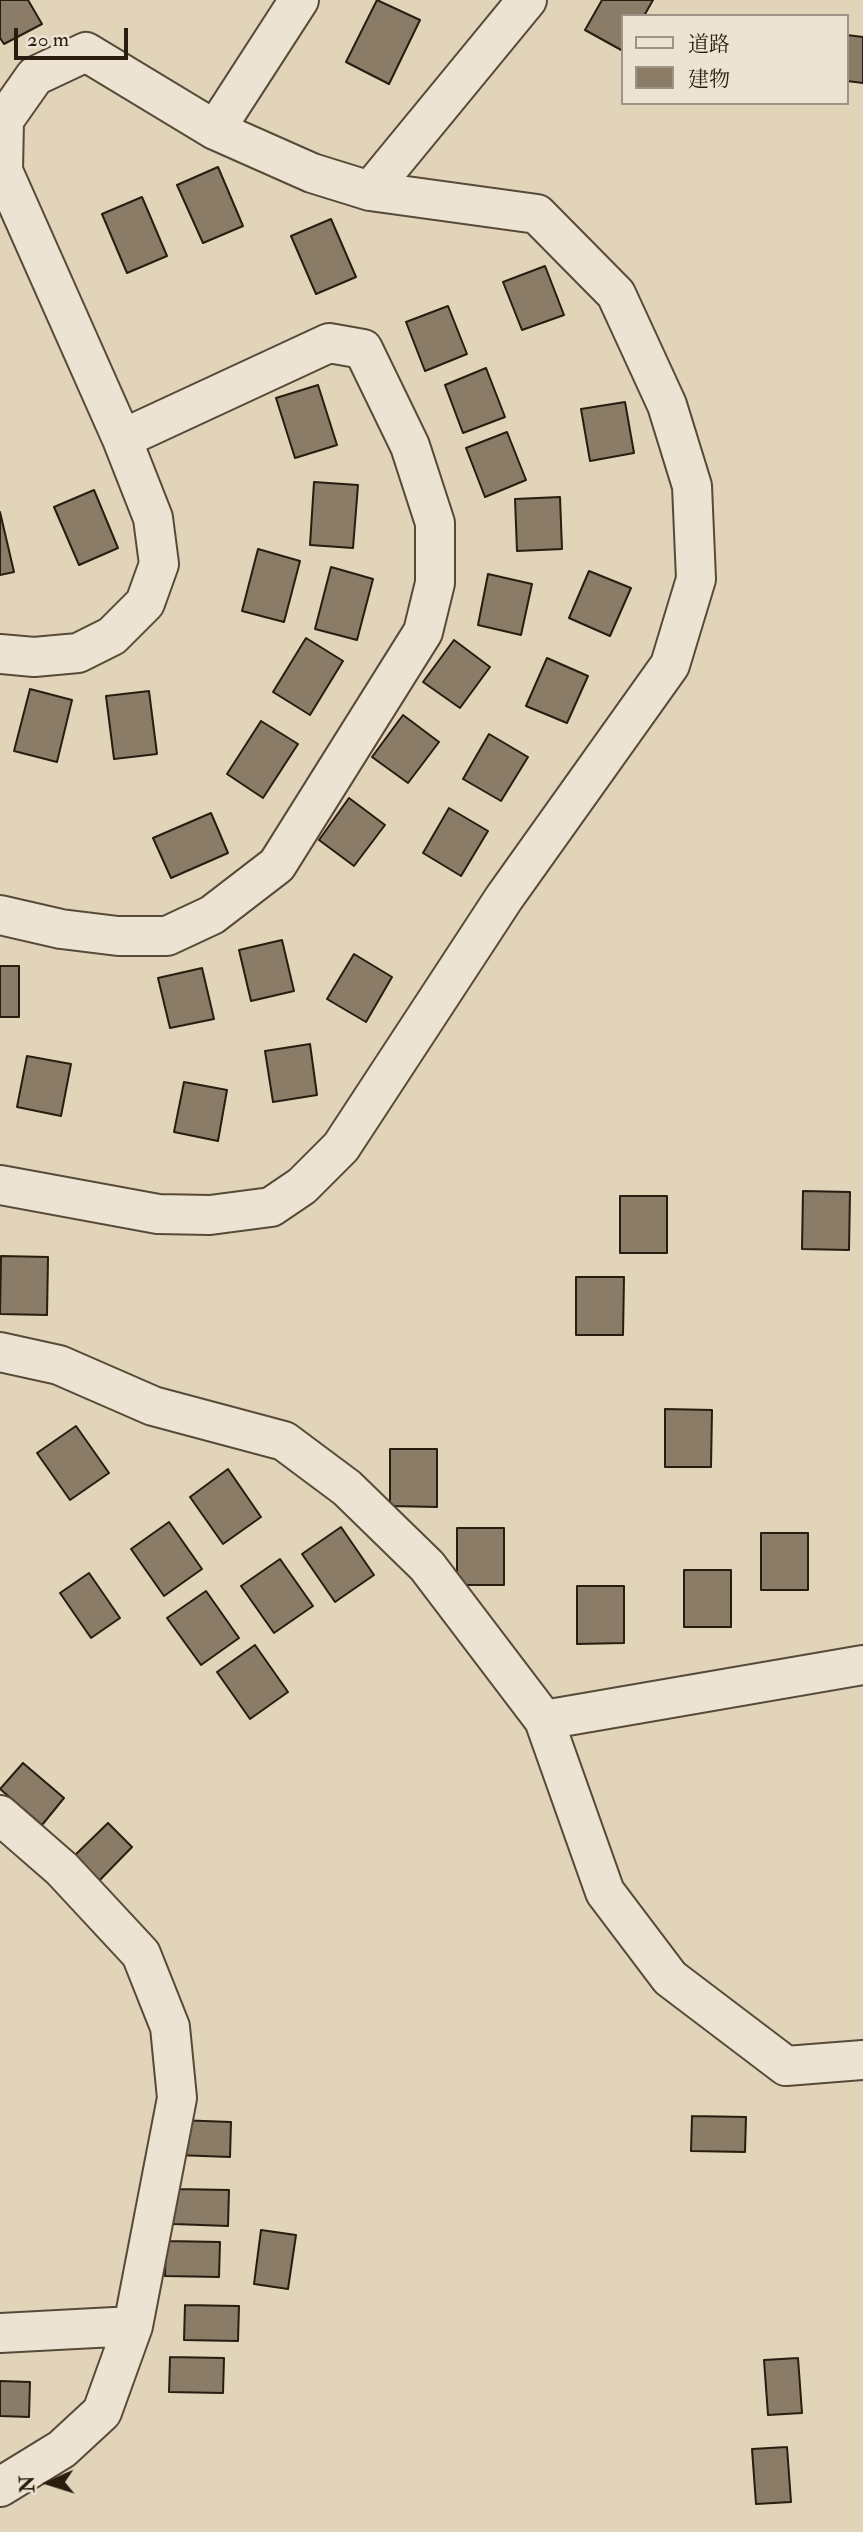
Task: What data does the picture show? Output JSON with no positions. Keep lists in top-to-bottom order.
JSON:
{
  "legend": ["道路", "建物"],
  "scale_bar": "20 m",
  "north": "left"
}
